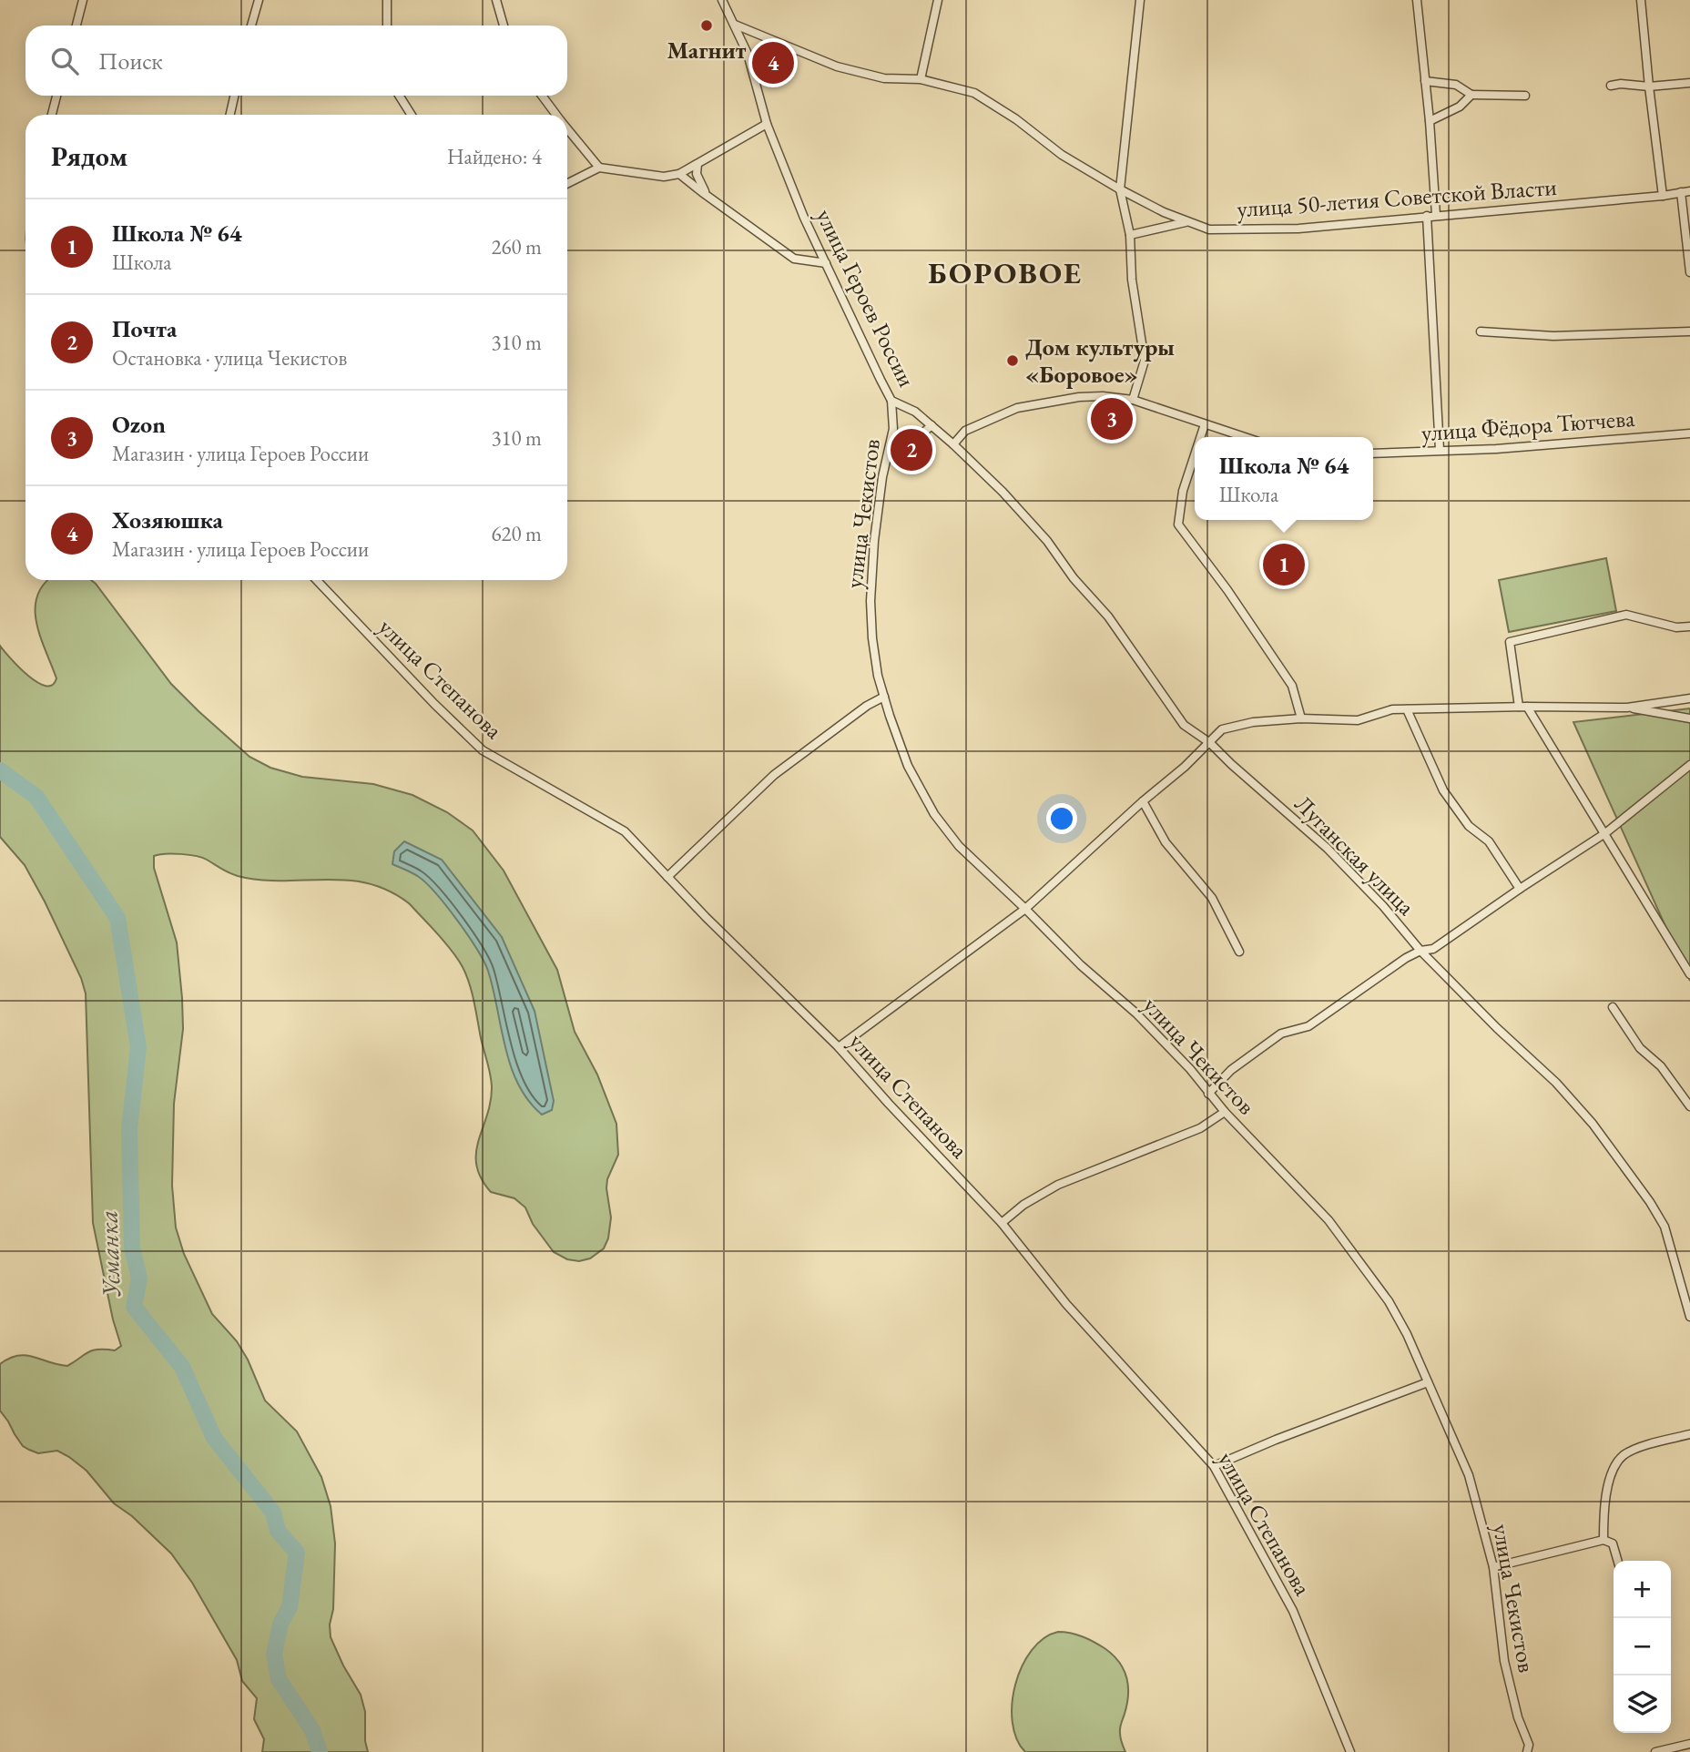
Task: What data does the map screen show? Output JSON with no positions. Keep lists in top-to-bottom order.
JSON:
{
  "streets": {
    "street": [
      "улица 50-летия Советской Власти",
      "улица Героев России",
      "улица Фёдора Тютчева",
      "улица Чекистов",
      "улица Степанова",
      "Луганская улица"
    ]
  },
  "crossings": [
    ["улица 50-летия Советской Власти", "улица Героев России"],
    ["улица Героев России", "улица Чекистов"],
    ["улица Героев России", "Луганская улица"]
  ],
  "districts": ["БОРОВОЕ"],
  "water": ["Усманка"],
  "places": ["Магнит", "Дом культуры «Боровое»"],
  "page": {
    "search": "Поиск",
    "pins": [
      "4",
      "3",
      "2",
      "1"
    ],
    "heading": ["Рядом", "Найдено: 4"],
    "list": [
      {
        "mark": "1",
        "name": "Школа № 64",
        "note": "Школа",
        "value": "260 m"
      },
      {
        "mark": "2",
        "name": "Почта",
        "note": "Остановка · улица Чекистов",
        "value": "310 m"
      },
      {
        "mark": "3",
        "name": "Ozon",
        "note": "Магазин · улица Героев России",
        "value": "310 m"
      },
      {
        "mark": "4",
        "name": "Хозяюшка",
        "note": "Магазин · улица Героев России",
        "value": "620 m"
      }
    ],
    "popup": ["Школа № 64", "Школа"],
    "map_buttons": ["+", "−"]
  }
}
